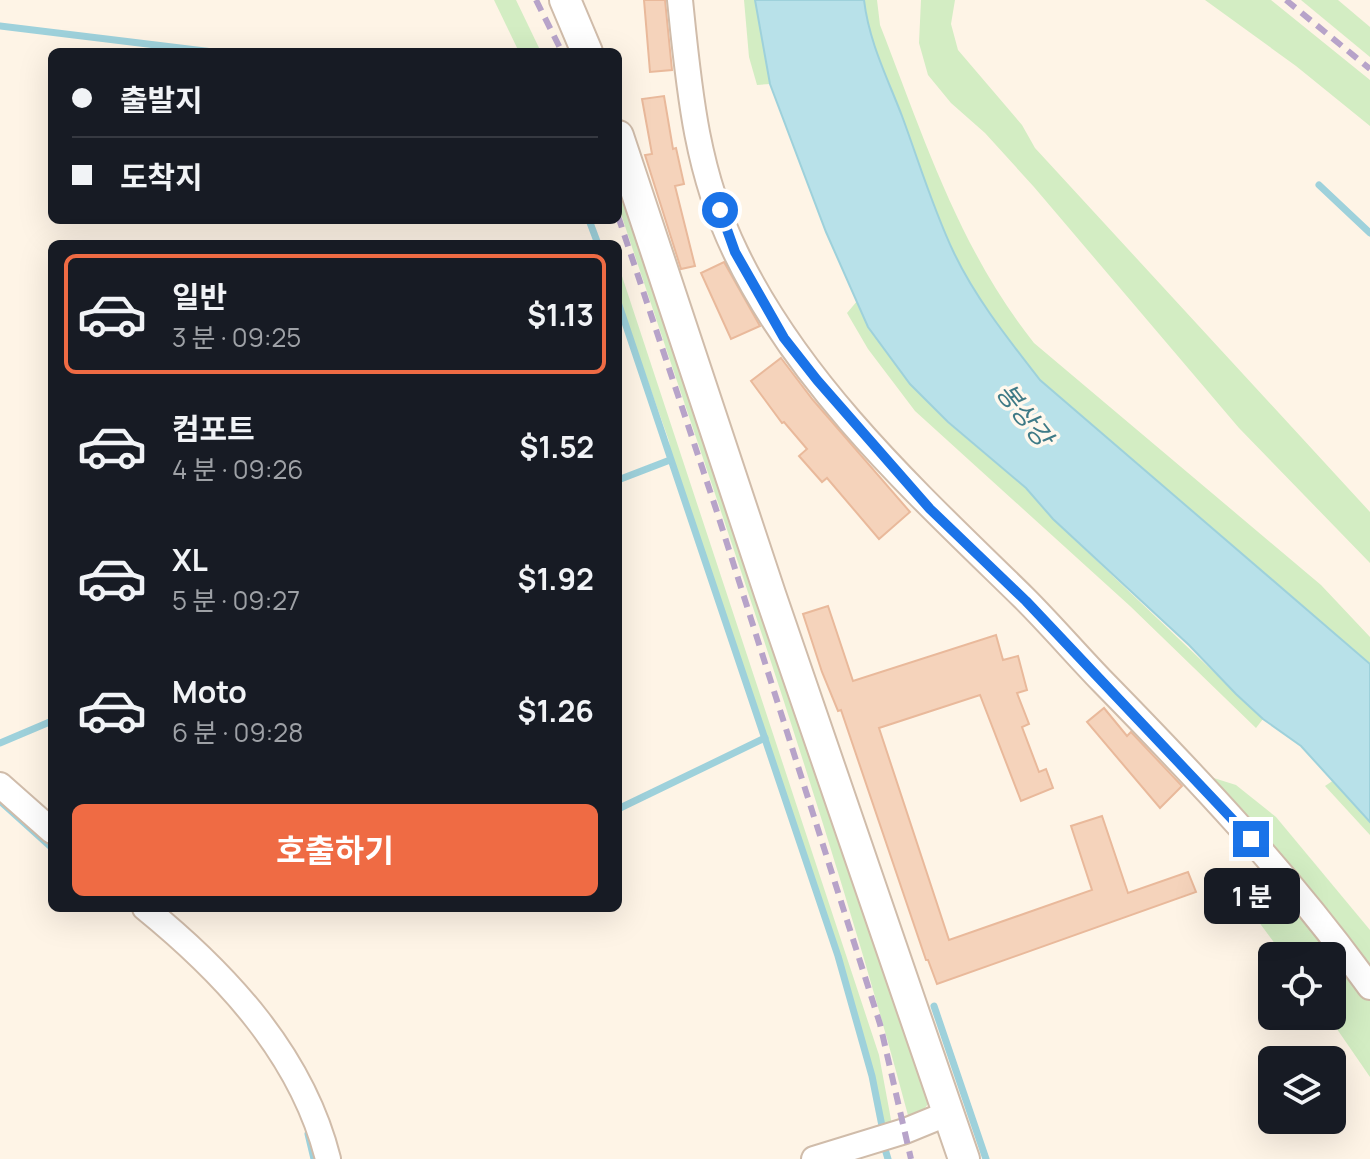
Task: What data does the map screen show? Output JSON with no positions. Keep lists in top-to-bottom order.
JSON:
{
  "water": ["봉상강"],
  "page": {
    "banner": ["출발지", "도착지"],
    "list": [
      {
        "name": "일반",
        "note": "3 분 · 09:25",
        "value": "$1.13"
      },
      {
        "name": "컴포트",
        "note": "4 분 · 09:26",
        "value": "$1.52"
      },
      {
        "name": "XL",
        "note": "5 분 · 09:27",
        "value": "$1.92"
      },
      {
        "name": "Moto",
        "note": "6 분 · 09:28",
        "value": "$1.26"
      }
    ],
    "buttons": "호출하기",
    "bubble": "1 분"
  }
}
